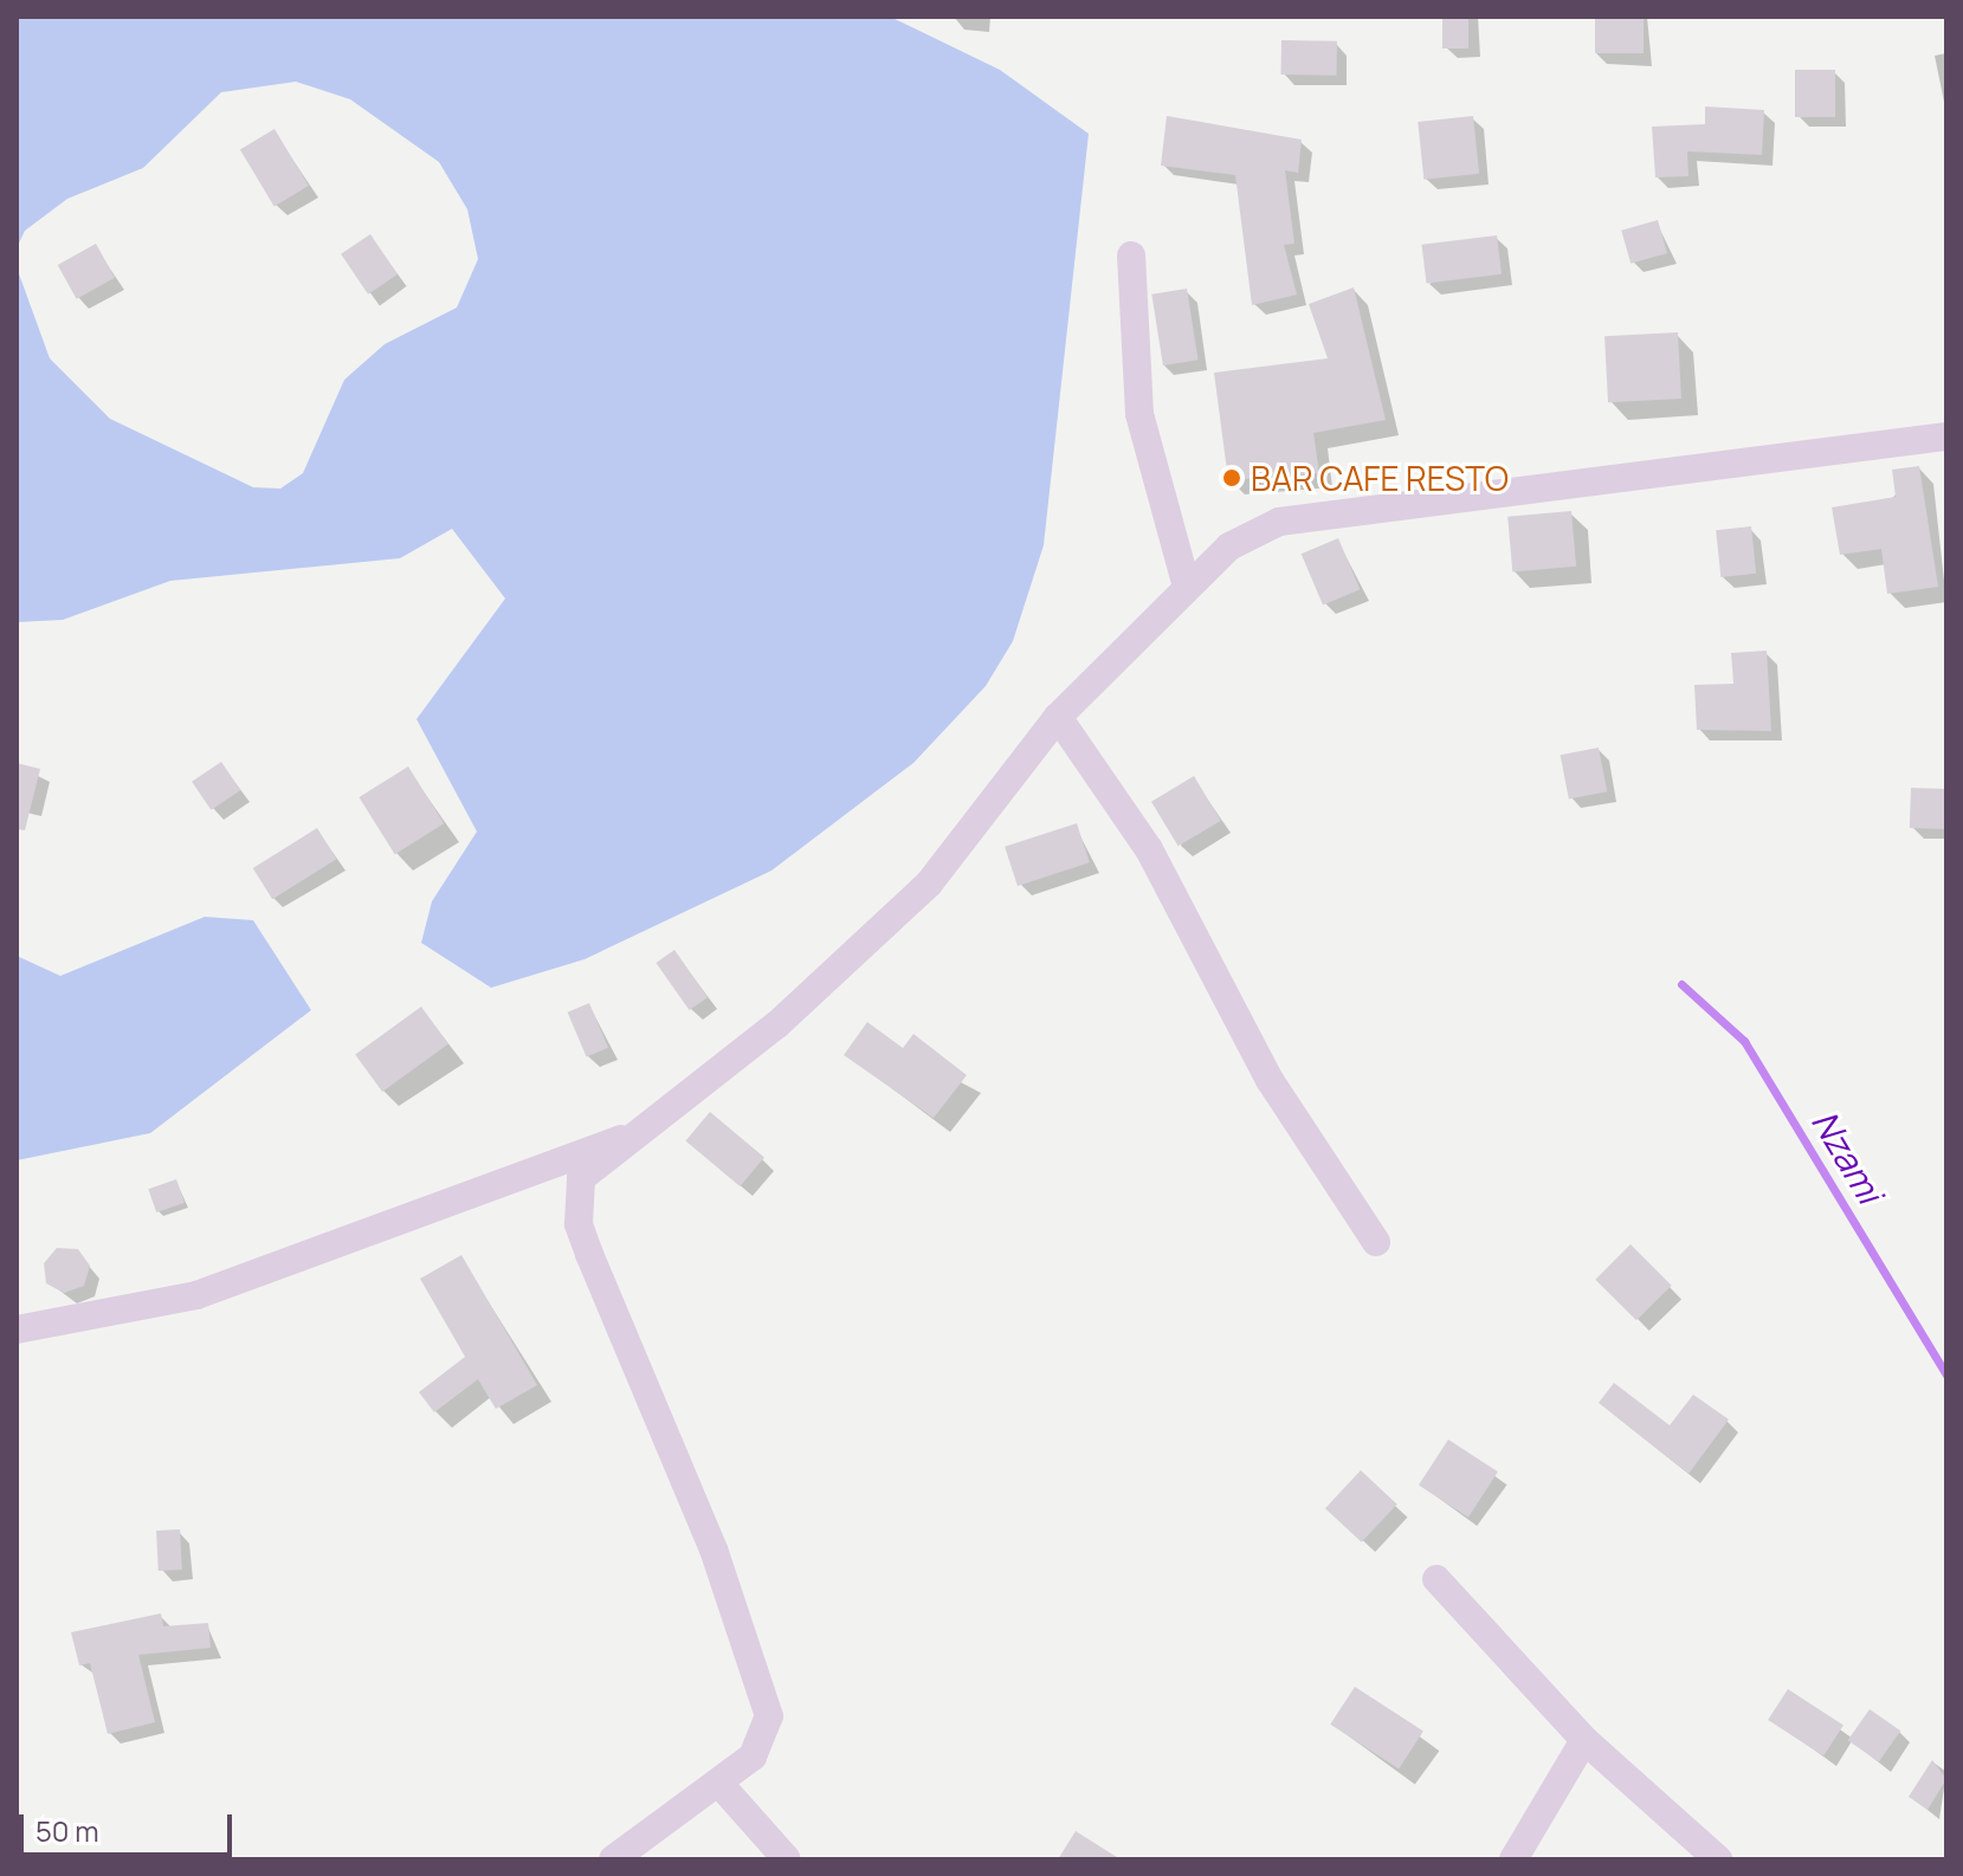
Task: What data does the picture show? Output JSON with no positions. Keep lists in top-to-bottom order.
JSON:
{
  "water": ["Nzami"],
  "places": ["BAR CAFE RESTO"],
  "scale_bar": "50 m"
}
